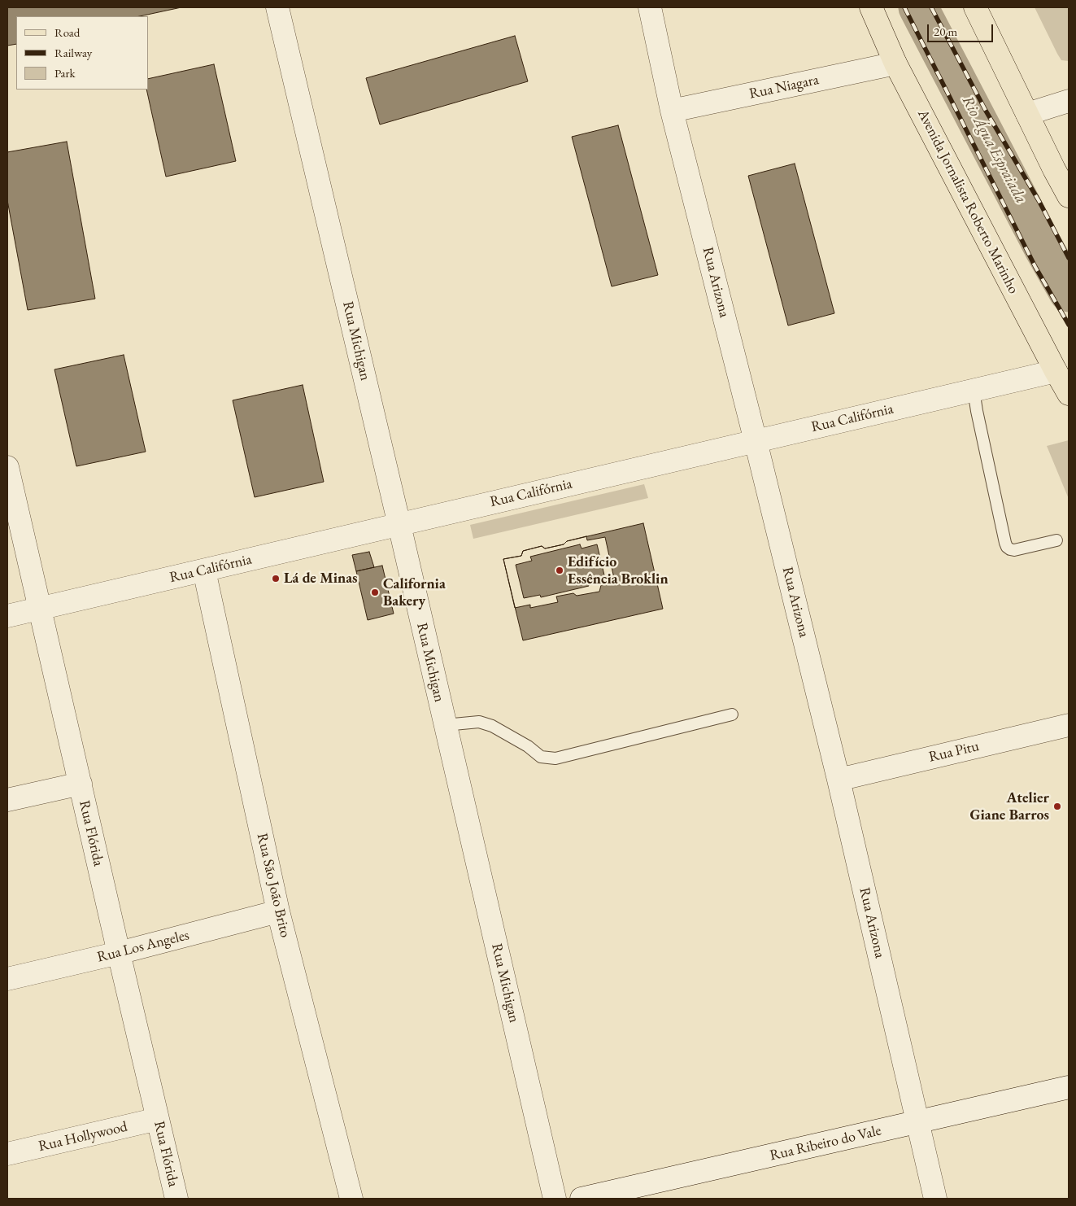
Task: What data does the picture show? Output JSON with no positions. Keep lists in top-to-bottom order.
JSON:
{
  "streets": {
    "main road": ["Avenida Jornalista Roberto Marinho"],
    "street": [
      "Rua Niagara",
      "Rua Arizona",
      "Rua Michigan",
      "Rua Califórnia",
      "Rua Pitu",
      "Rua Flórida",
      "Rua São João Brito",
      "Rua Los Angeles",
      "Rua Hollywood",
      "Rua Ribeiro do Vale"
    ]
  },
  "crossings": [
    ["Rua Niagara", "Avenida Jornalista Roberto Marinho"],
    ["Rua Niagara", "Rua Arizona"],
    ["Avenida Jornalista Roberto Marinho", "Rua Califórnia"],
    ["Rua Arizona", "Rua Califórnia"],
    ["Rua Arizona", "Rua Pitu"],
    ["Rua Arizona", "Rua Ribeiro do Vale"],
    ["Rua Michigan", "Rua Califórnia"],
    ["Rua Califórnia", "Rua Flórida"],
    ["Rua Califórnia", "Rua São João Brito"],
    ["Rua Flórida", "Rua Los Angeles"],
    ["Rua Flórida", "Rua Hollywood"],
    ["Rua São João Brito", "Rua Los Angeles"]
  ],
  "water": ["Rio Água Espraiada"],
  "places": [
    "Edifício Essência Broklin",
    "Lá de Minas",
    "California Bakery",
    "Atelier Giane Barros"
  ],
  "legend": ["Road", "Railway", "Park"],
  "scale_bar": "20 m"
}
